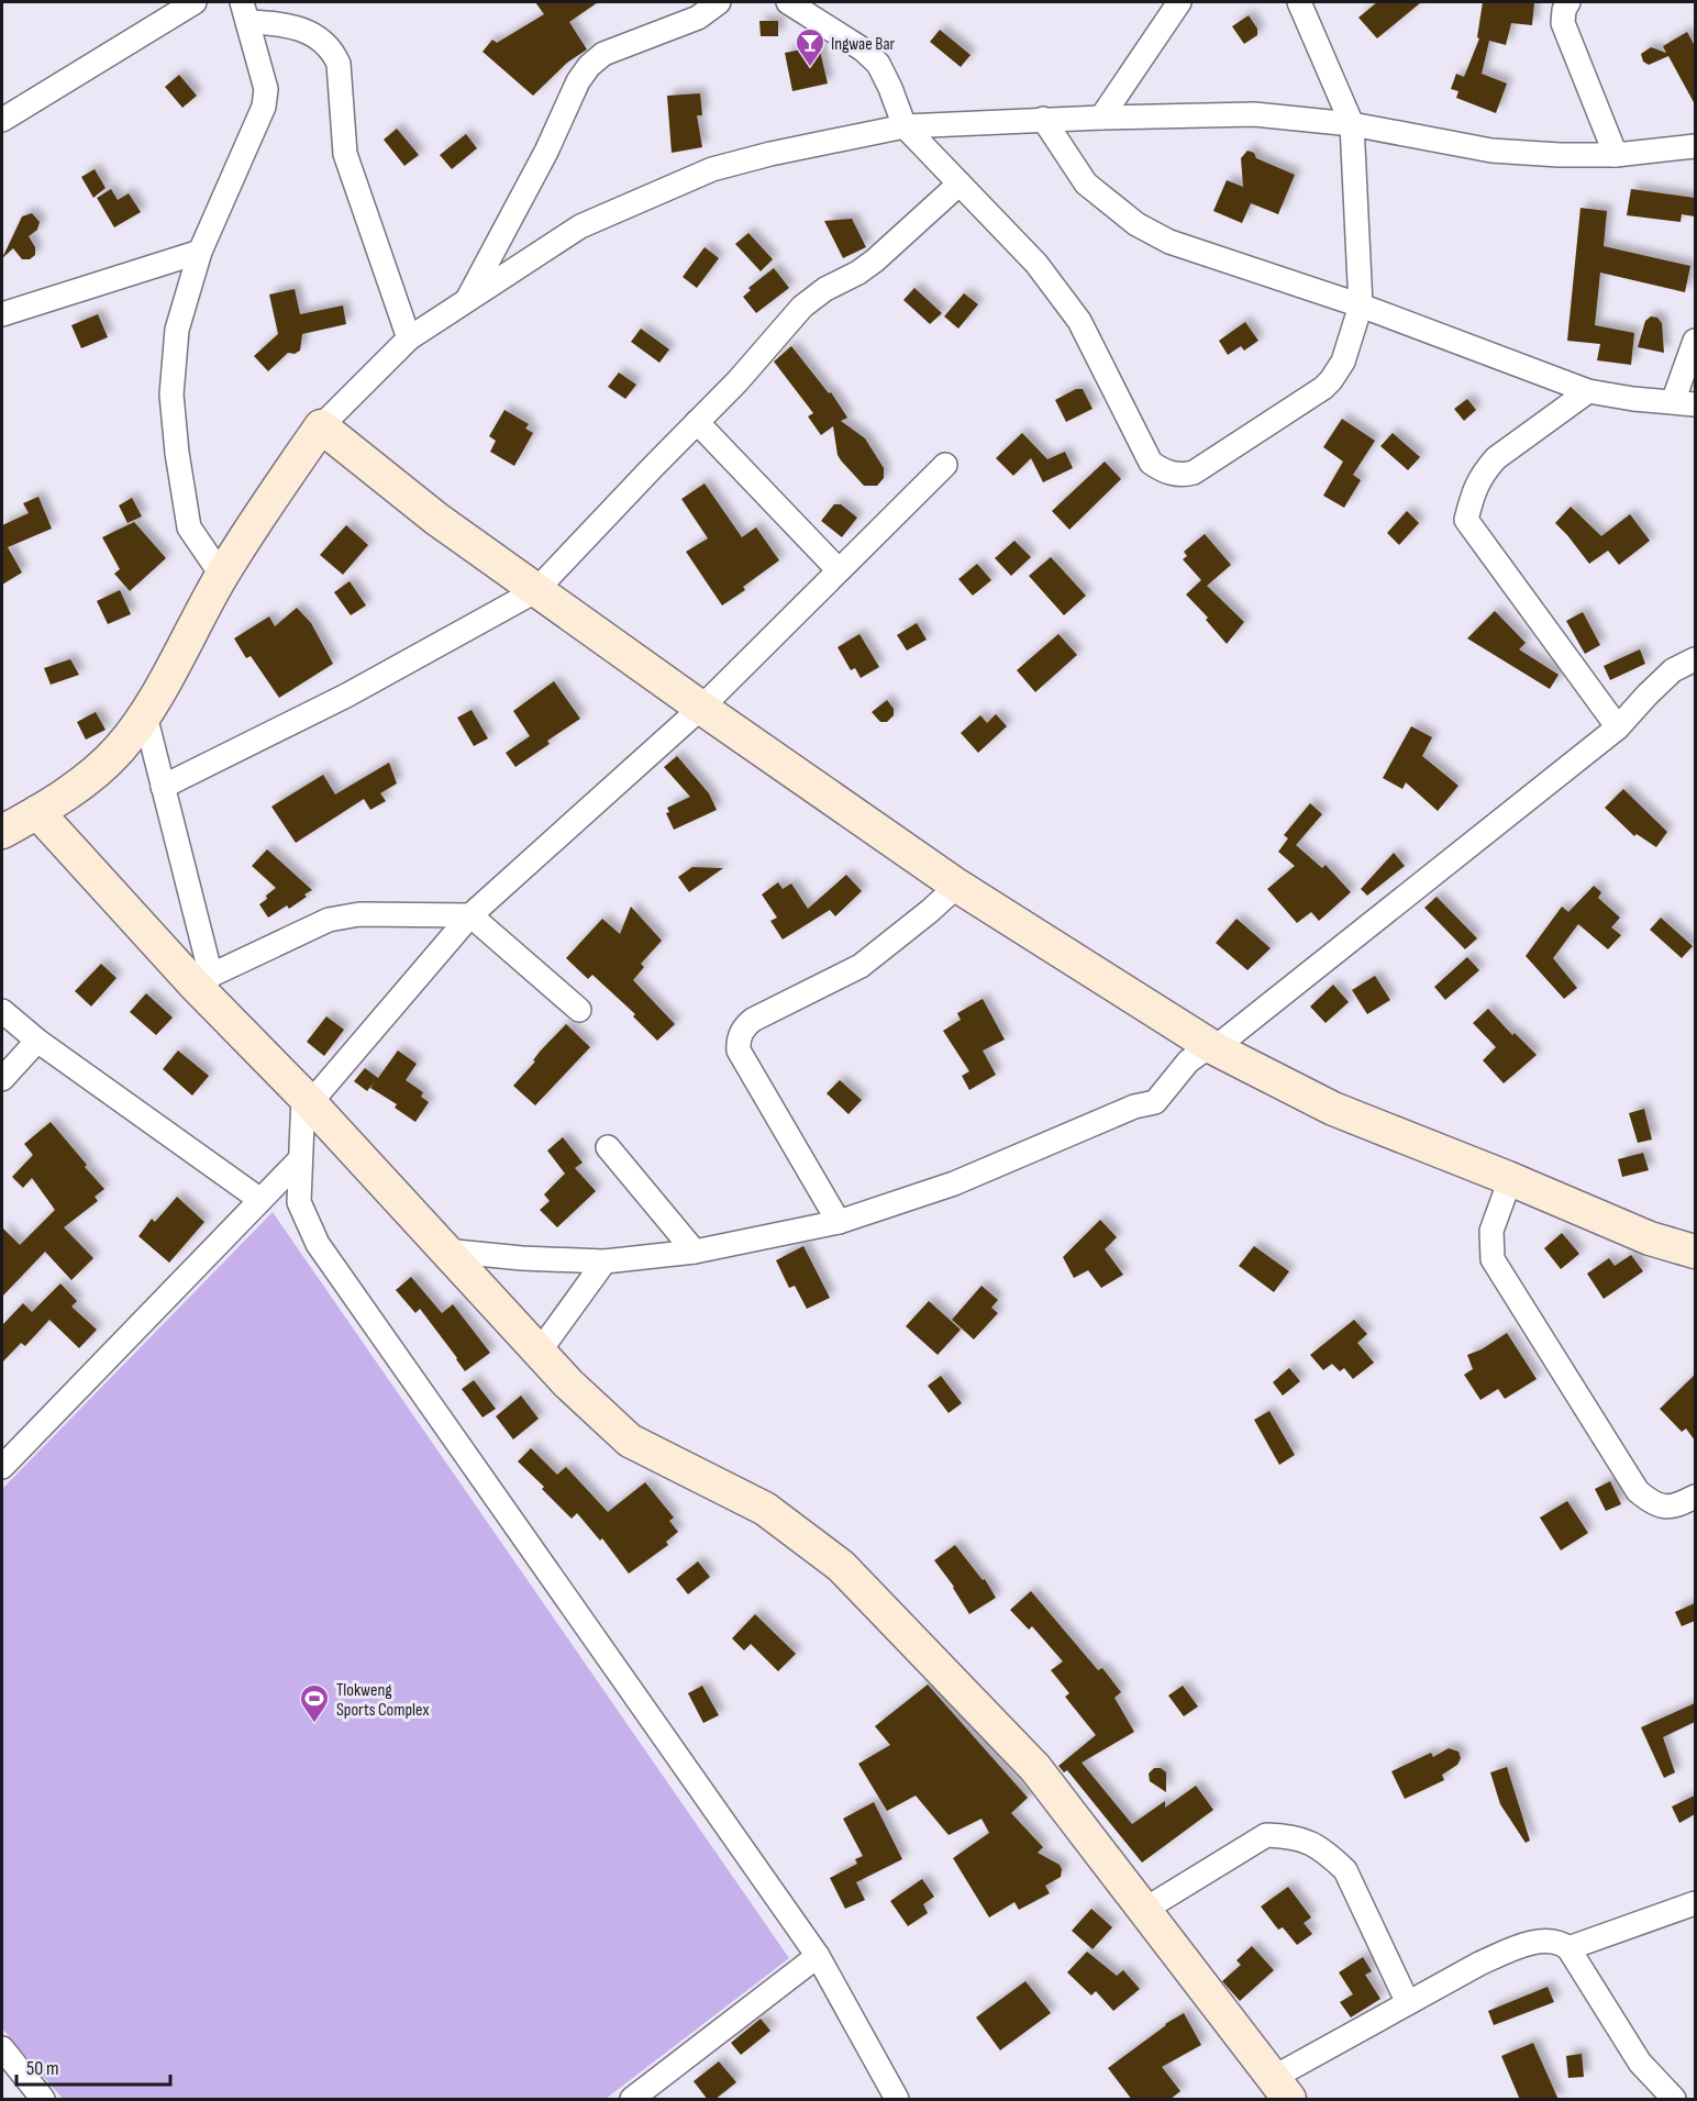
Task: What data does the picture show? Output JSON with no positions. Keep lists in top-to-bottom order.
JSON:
{
  "places": {
    "bar": ["Ingwae Bar"],
    "sports": ["Tlokweng Sports Complex"]
  },
  "scale_bar": "50 m"
}
